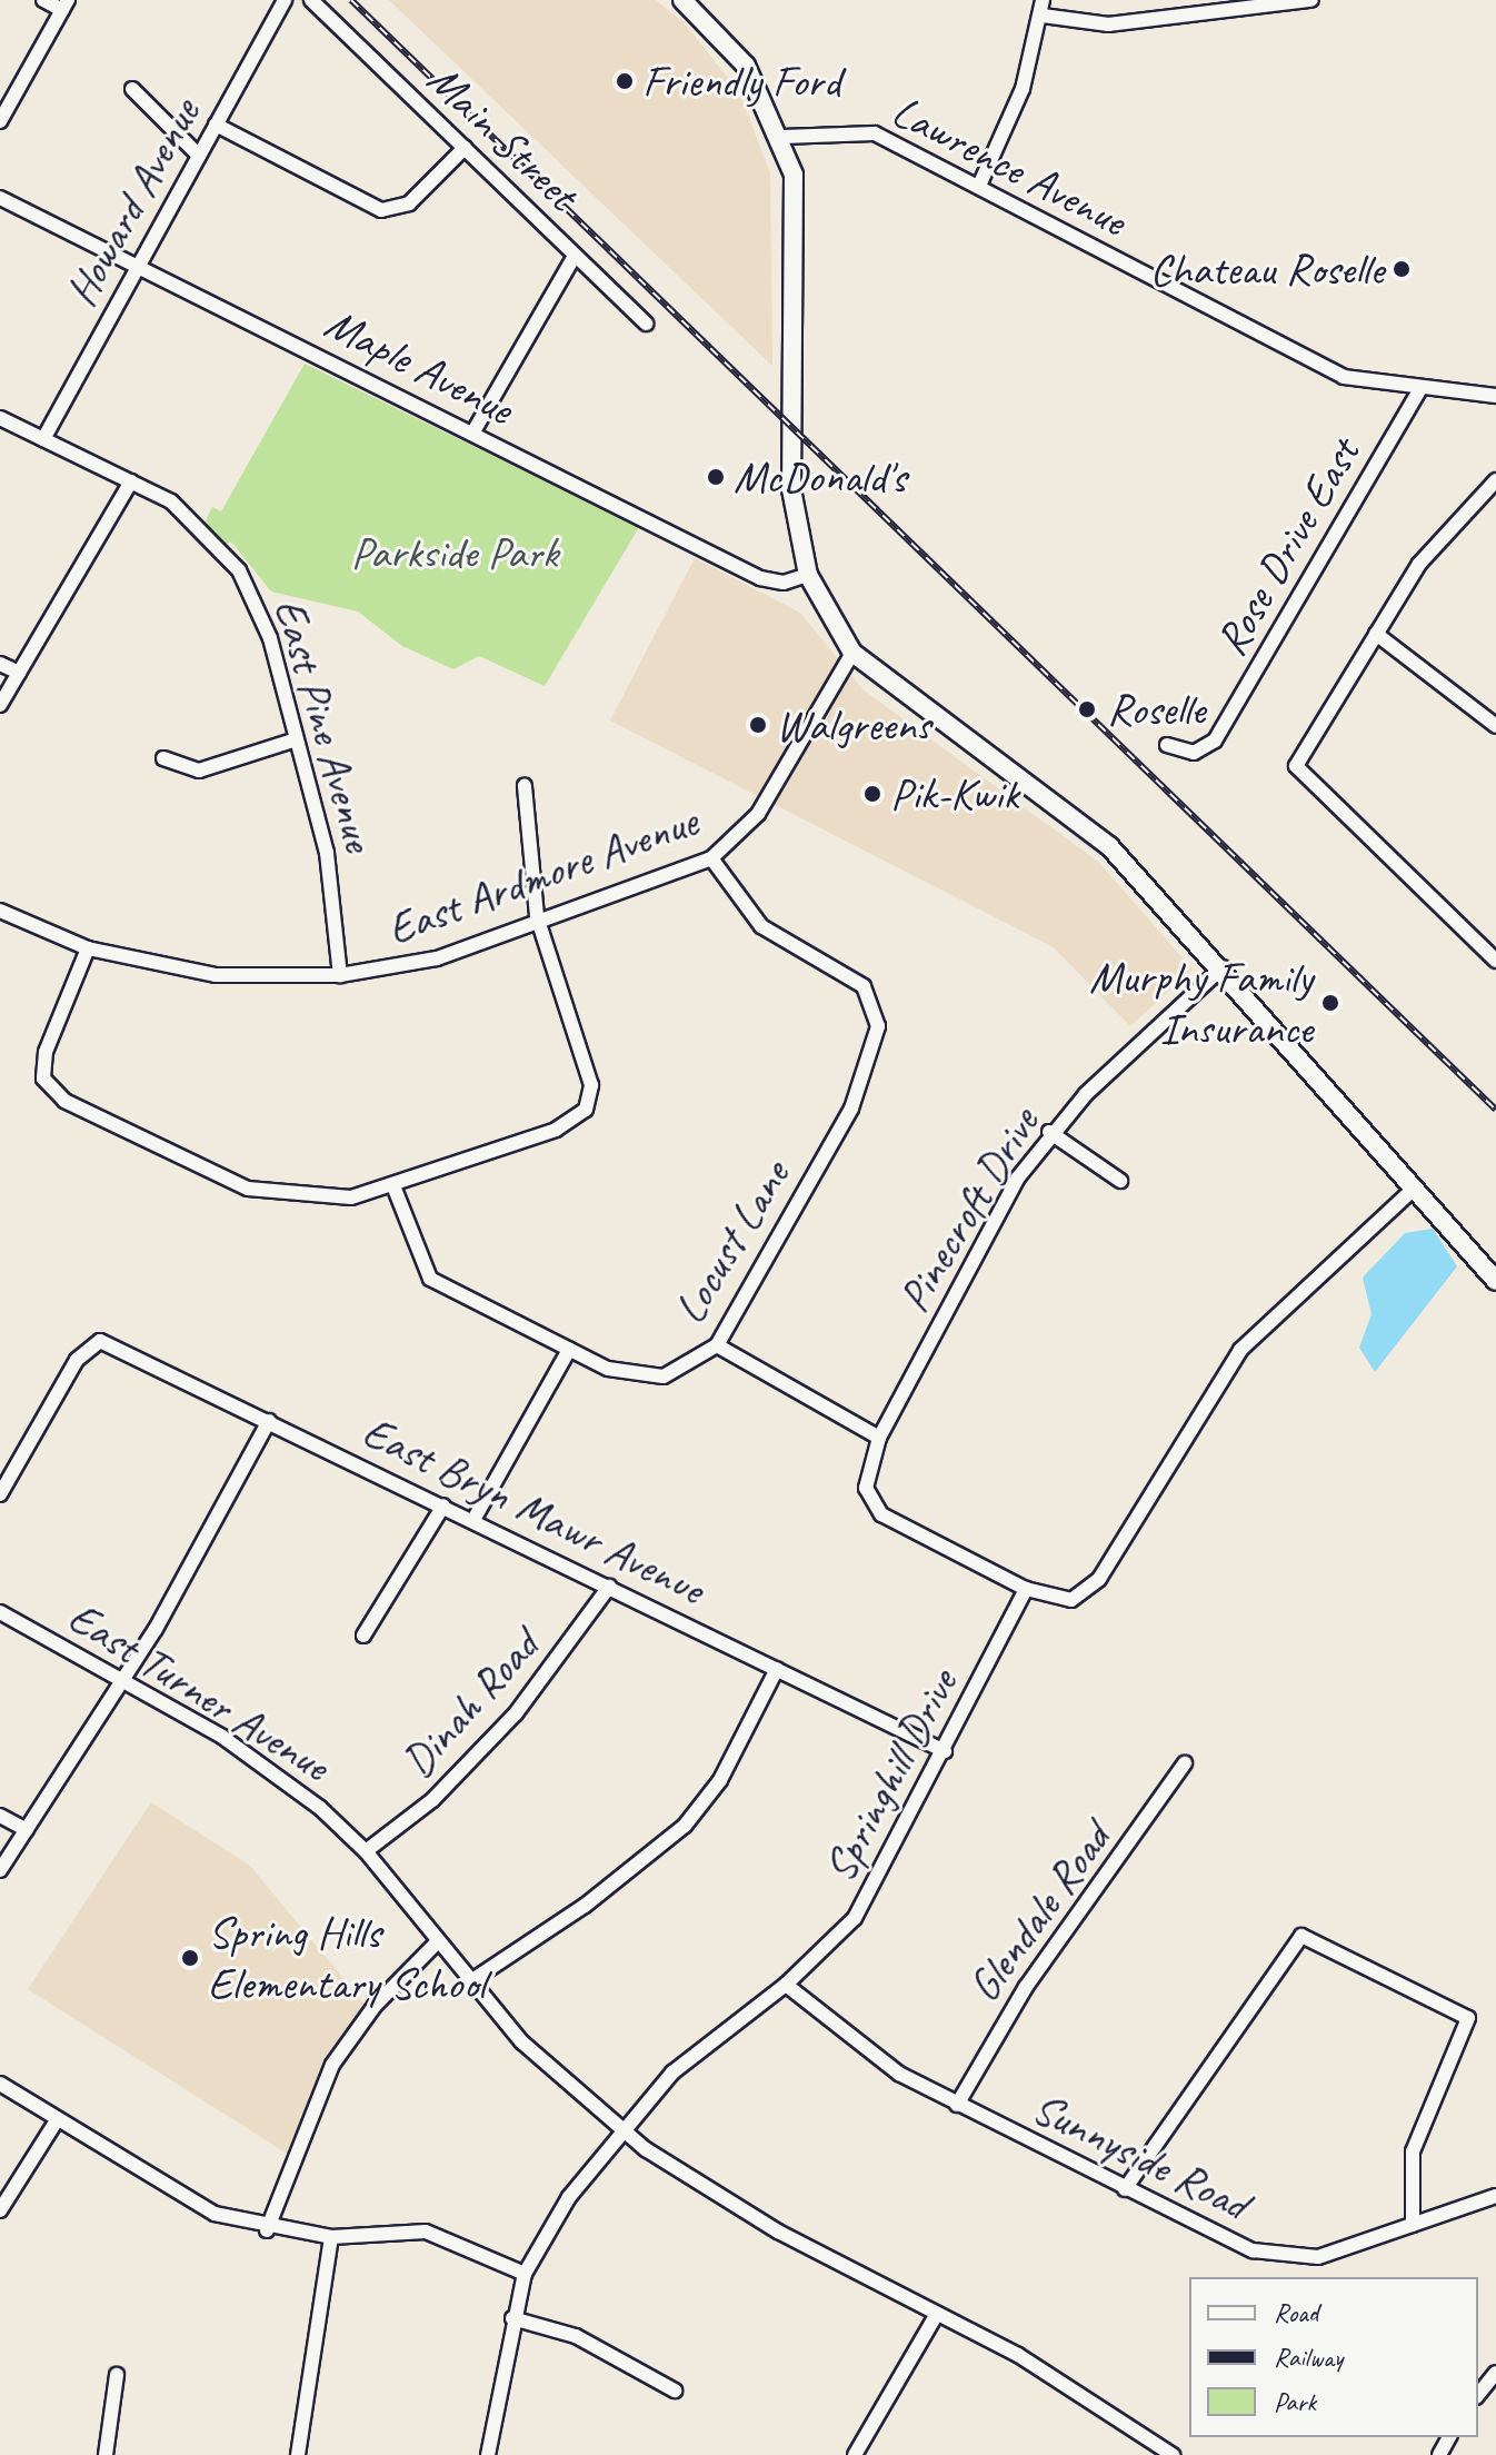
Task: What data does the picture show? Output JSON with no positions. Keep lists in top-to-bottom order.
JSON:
{
  "streets": {
    "street": [
      "Main Street",
      "Lawrence Avenue",
      "Howard Avenue",
      "Maple Avenue",
      "Rose Drive East",
      "East Pine Avenue",
      "East Ardmore Avenue",
      "Pinecroft Drive",
      "Locust Lane",
      "East Bryn Mawr Avenue",
      "East Turner Avenue",
      "Dinah Road",
      "Springhill Drive",
      "Glendale Road",
      "Sunnyside Road"
    ]
  },
  "crossings": [
    ["Lawrence Avenue", "Rose Drive East"],
    ["Howard Avenue", "Maple Avenue"],
    ["Howard Avenue", "East Pine Avenue"],
    ["East Pine Avenue", "East Ardmore Avenue"],
    ["East Ardmore Avenue", "Locust Lane"],
    ["Pinecroft Drive", "Springhill Drive"],
    ["East Bryn Mawr Avenue", "Dinah Road"],
    ["East Bryn Mawr Avenue", "Springhill Drive"],
    ["East Turner Avenue", "Dinah Road"],
    ["East Turner Avenue", "Springhill Drive"],
    ["Springhill Drive", "Sunnyside Road"],
    ["Glendale Road", "Sunnyside Road"]
  ],
  "parks": ["Parkside Park"],
  "places": [
    "Friendly Ford",
    "Chateau Roselle",
    "McDonald's",
    "Roselle",
    "Walgreens",
    "Pik-Kwik",
    "Murphy Family Insurance",
    "Spring Hills Elementary School"
  ],
  "legend": ["Road", "Railway", "Park"]
}
